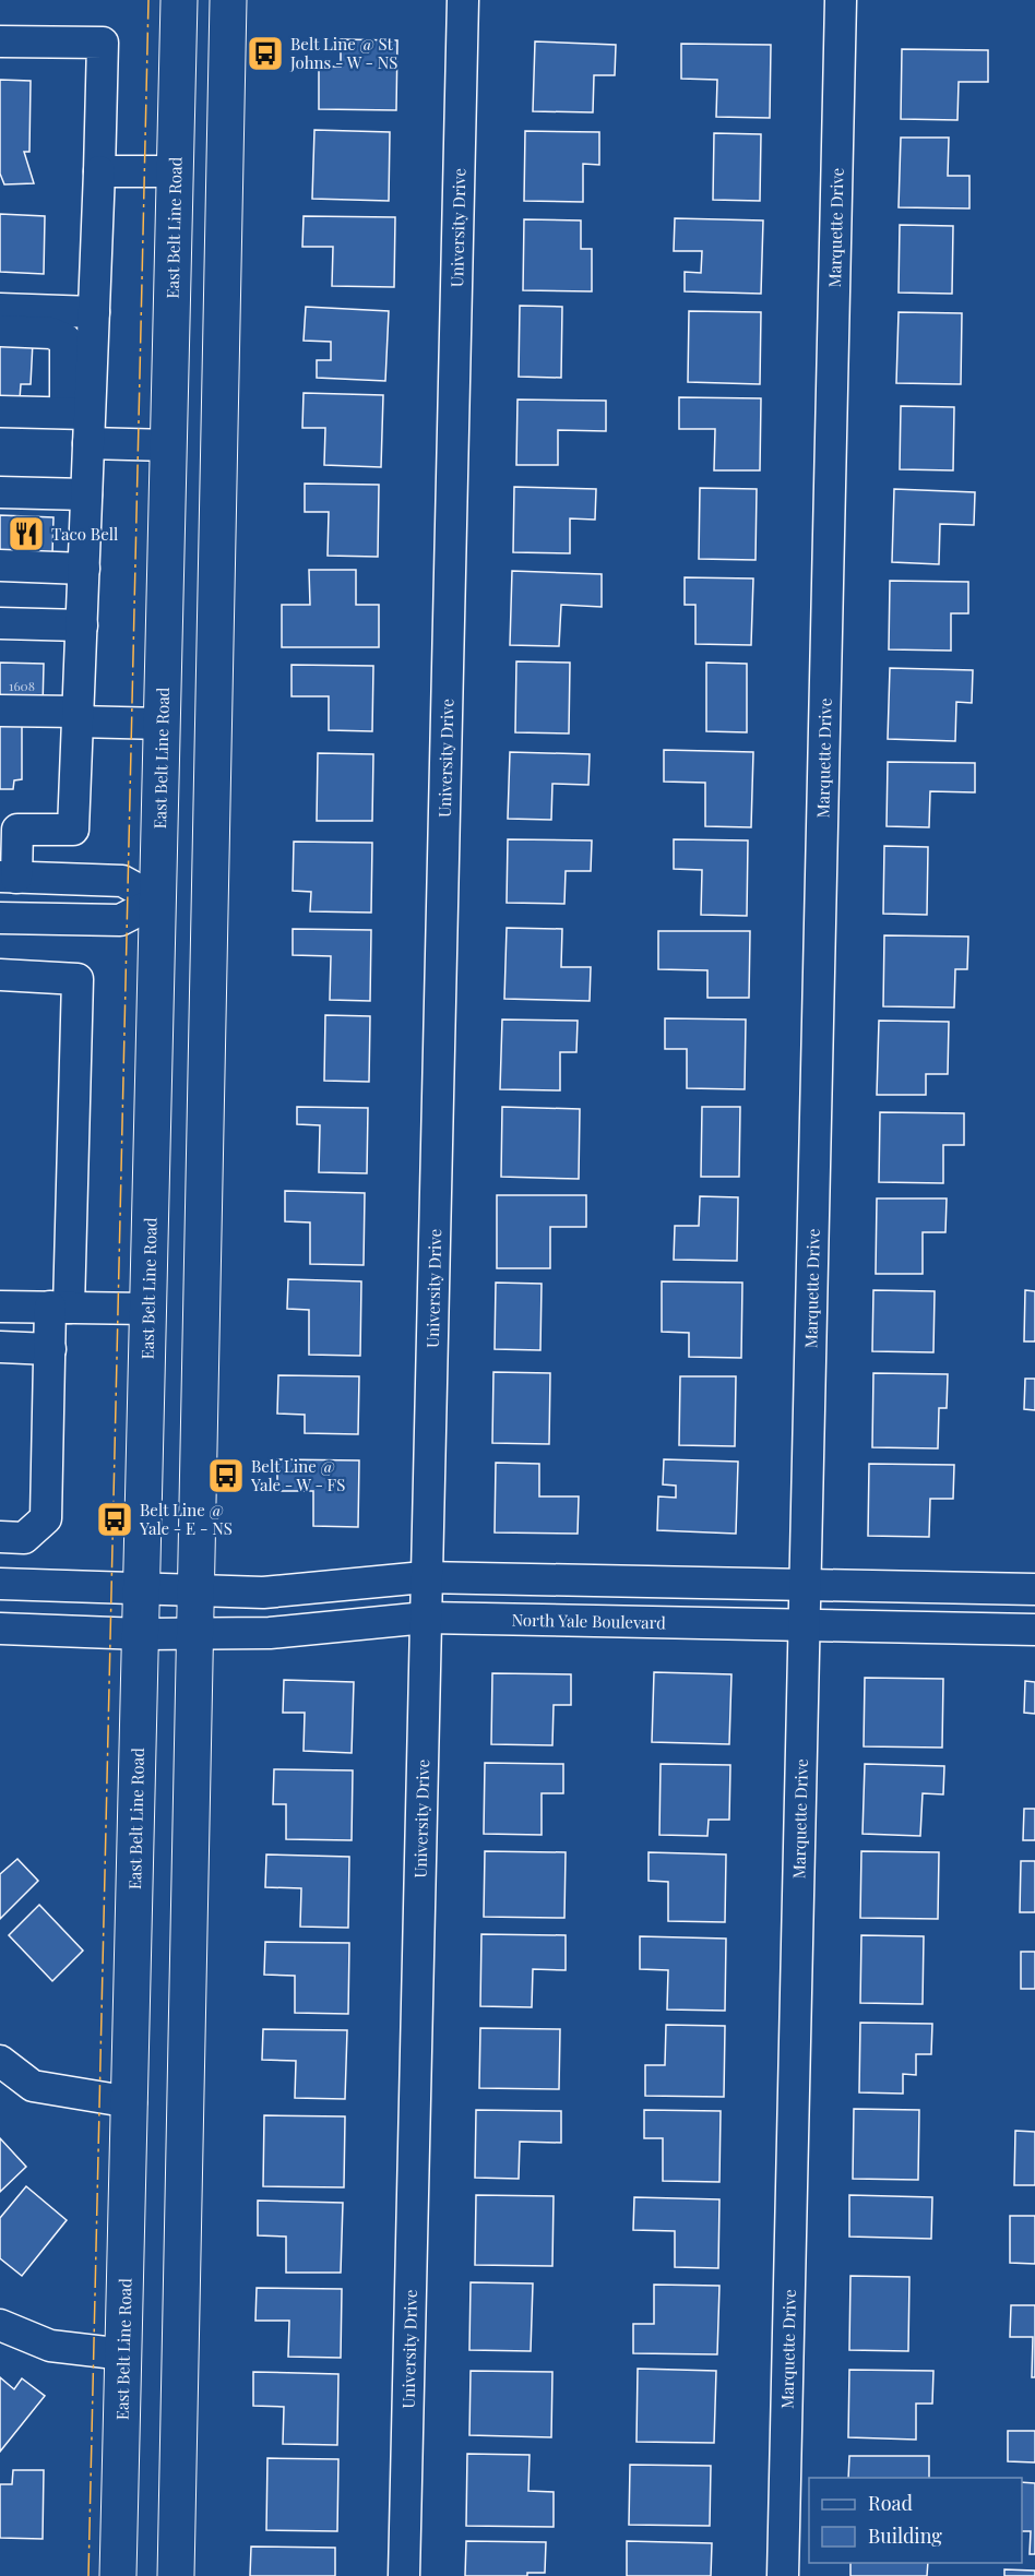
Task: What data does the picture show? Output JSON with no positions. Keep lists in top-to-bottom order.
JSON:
{
  "streets": {
    "main road": ["East Belt Line Road"],
    "street": ["University Drive", "Marquette Drive", "North Yale Boulevard"]
  },
  "crossings": [
    ["East Belt Line Road", "North Yale Boulevard"],
    ["University Drive", "North Yale Boulevard"],
    ["Marquette Drive", "North Yale Boulevard"]
  ],
  "places": {
    "bus stop": ["Belt Line @ St Johns - W - NS", "Belt Line @ Yale - W - FS", "Belt Line @ Yale - E - NS"],
    "restaurant": ["Taco Bell"]
  },
  "house_numbers": ["1608"],
  "legend": ["Road", "Building"]
}
